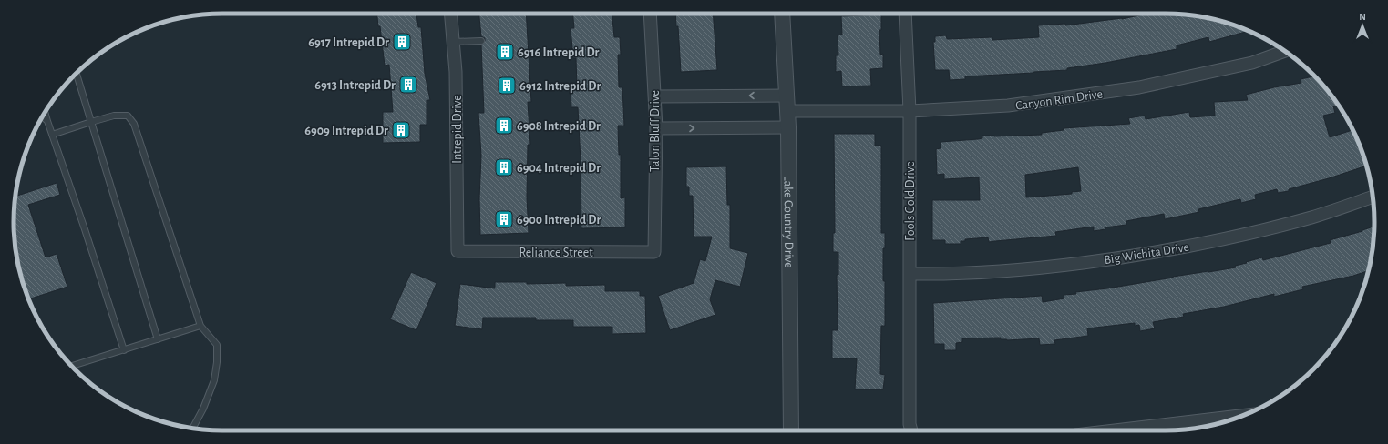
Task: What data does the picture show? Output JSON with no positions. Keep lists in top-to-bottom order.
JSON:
{
  "streets": {
    "street": [
      "Canyon Rim Drive",
      "Intrepid Drive",
      "Talon Bluff Drive",
      "Fools Gold Drive",
      "Lake Country Drive",
      "Reliance Street",
      "Big Wichita Drive"
    ]
  },
  "crossings": [
    ["Canyon Rim Drive", "Fools Gold Drive"],
    ["Canyon Rim Drive", "Lake Country Drive"],
    ["Intrepid Drive", "Reliance Street"],
    ["Talon Bluff Drive", "Reliance Street"],
    ["Fools Gold Drive", "Big Wichita Drive"]
  ],
  "places": {
    "building": [
      "6917 Intrepid Dr",
      "6916 Intrepid Dr",
      "6913 Intrepid Dr",
      "6912 Intrepid Dr",
      "6908 Intrepid Dr",
      "6909 Intrepid Dr",
      "6904 Intrepid Dr",
      "6900 Intrepid Dr"
    ]
  },
  "north": "top"
}
